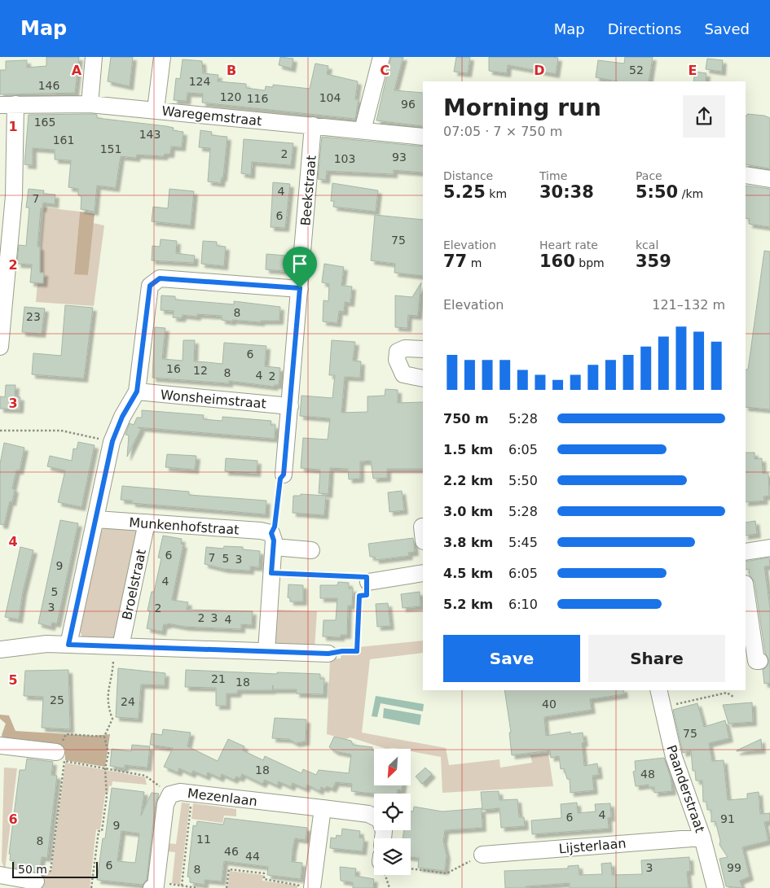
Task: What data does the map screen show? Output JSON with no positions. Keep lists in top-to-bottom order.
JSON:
{
  "streets": {
    "street": [
      "Waregemstraat",
      "Beekstraat",
      "Wonsheimstraat",
      "Munkenhofstraat",
      "Broelstraat",
      "Paanderstraat",
      "Mezenlaan",
      "Lijsterlaan"
    ]
  },
  "crossings": [
    ["Waregemstraat", "Beekstraat"],
    ["Beekstraat", "Wonsheimstraat"],
    ["Munkenhofstraat", "Broelstraat"],
    ["Paanderstraat", "Lijsterlaan"]
  ],
  "house_numbers": [
    "52",
    "124",
    "146",
    "120",
    "104",
    "116",
    "96",
    "165",
    "143",
    "161",
    "151",
    "2",
    "93",
    "103",
    "4",
    "7",
    "6",
    "75",
    "8",
    "23",
    "6",
    "16",
    "12",
    "8",
    "4",
    "2",
    "6",
    "7",
    "5",
    "3",
    "9",
    "4",
    "5",
    "3",
    "2",
    "2",
    "3",
    "4",
    "21",
    "18",
    "25",
    "24",
    "40",
    "75",
    "18",
    "48",
    "4",
    "6",
    "91",
    "9",
    "11",
    "8",
    "46",
    "44",
    "6",
    "3",
    "99",
    "8"
  ],
  "scale_bar": "50 m",
  "north": "bottom left",
  "page": {
    "header": "Map",
    "nav": ["Map", "Directions", "Saved"],
    "heading": ["Morning run", "07:05 · 7 × 750 m"],
    "stats": [
      ["Distance", "5.25 km"],
      ["Time", "30:38"],
      ["Pace", "5:50 /km"],
      ["Elevation", "77 m"],
      ["Heart rate", "160 bpm"],
      ["kcal", "359"]
    ],
    "chart": ["Elevation", "121–132 m"],
    "list": [
      {
        "name": "750 m",
        "note": "5:28"
      },
      {
        "name": "1.5 km",
        "note": "6:05"
      },
      {
        "name": "2.2 km",
        "note": "5:50"
      },
      {
        "name": "3.0 km",
        "note": "5:28"
      },
      {
        "name": "3.8 km",
        "note": "5:45"
      },
      {
        "name": "4.5 km",
        "note": "6:05"
      },
      {
        "name": "5.2 km",
        "note": "6:10"
      }
    ],
    "buttons": ["Save", "Share"],
    "scale": "50 m"
  },
  "grid": {
    "columns": [
      "A",
      "B",
      "C",
      "D",
      "E"
    ],
    "rows": [
      "1",
      "2",
      "3",
      "4",
      "5",
      "6"
    ]
  }
}
